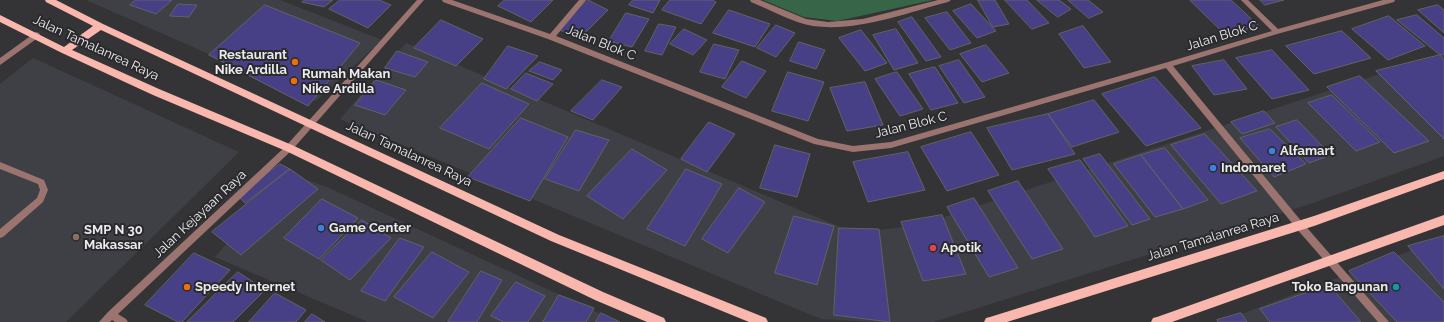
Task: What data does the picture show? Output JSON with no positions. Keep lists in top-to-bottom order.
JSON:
{
  "streets": {
    "main road": ["Jalan Tamalanrea Raya"],
    "street": ["Jalan Blok C", "Jalan Kejayaan Raya"]
  },
  "crossings": [
    ["Jalan Tamalanrea Raya", "Jalan Kejayaan Raya"]
  ],
  "places": [
    "Restaurant Nike Ardilla",
    "Rumah Makan Nike Ardilla",
    "Alfamart",
    "Indomaret",
    "Game Center",
    "SMP N 30 Makassar",
    "Apotik",
    "Speedy Internet",
    "Toko Bangunan"
  ]
}
